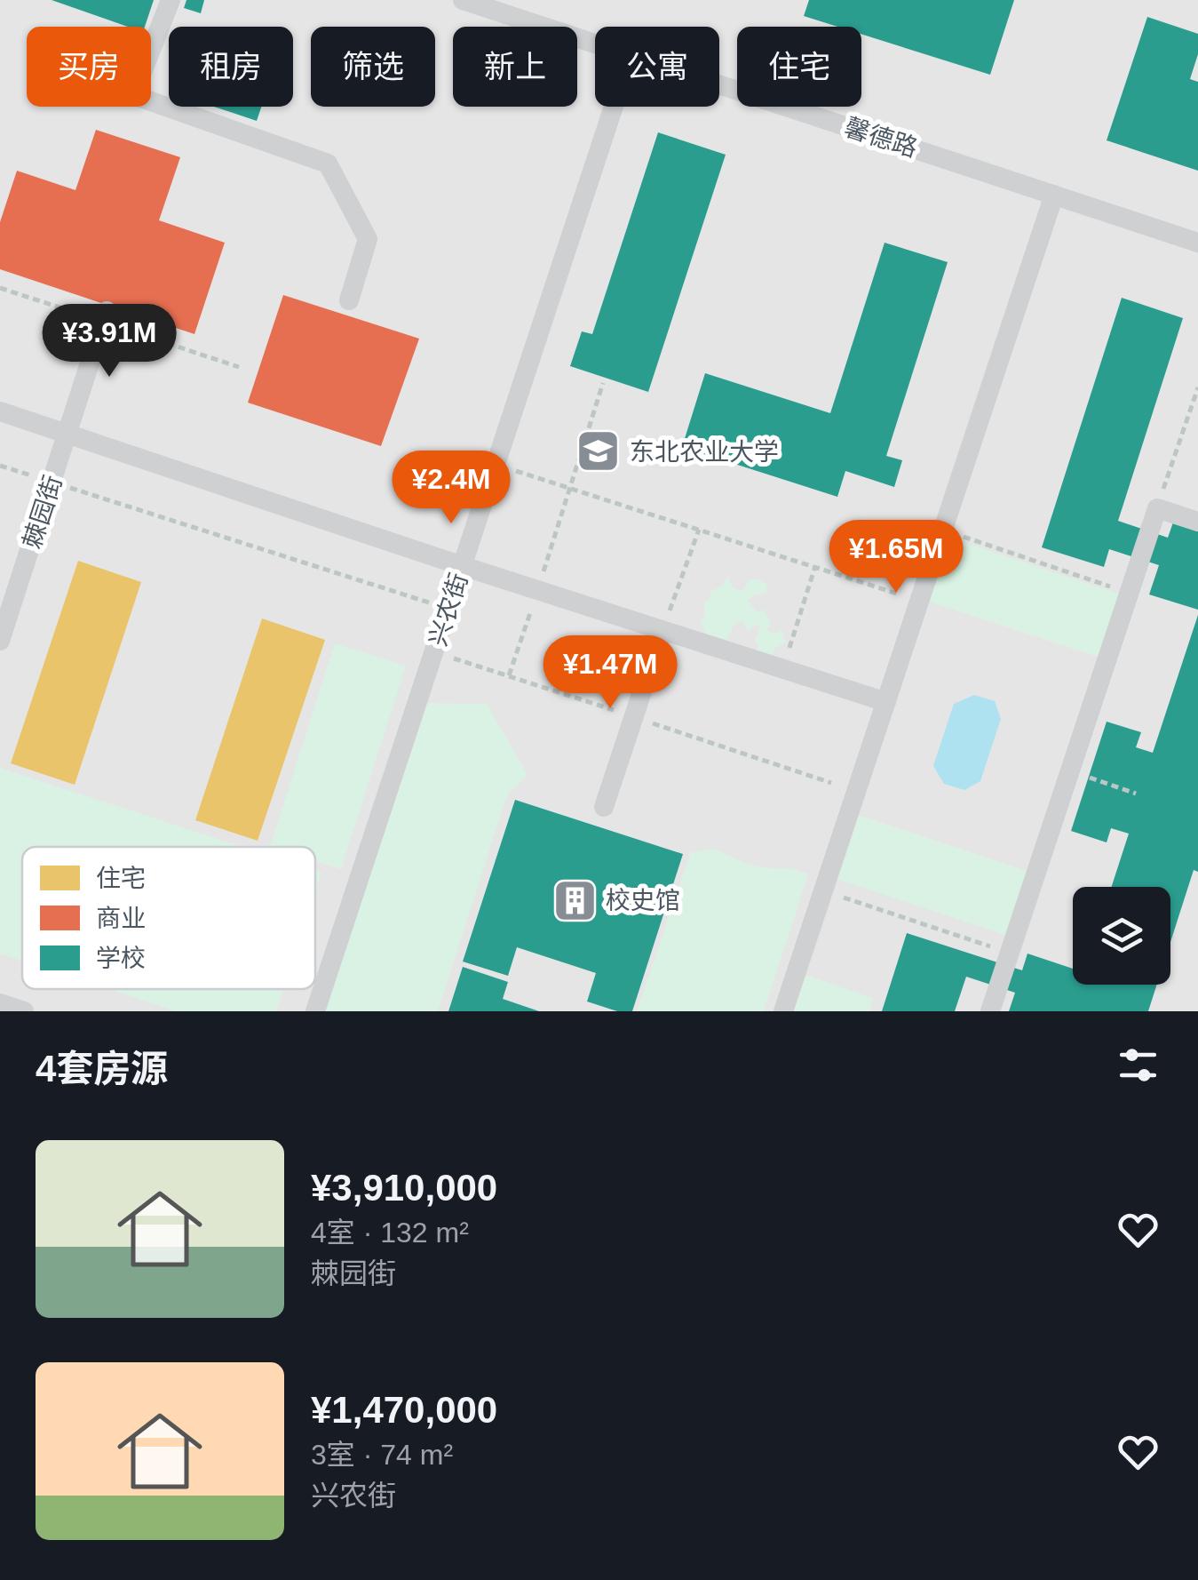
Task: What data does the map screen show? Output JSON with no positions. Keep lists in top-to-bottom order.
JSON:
{
  "streets": {
    "street": ["馨德路", "棘园街", "兴农街"]
  },
  "places": {
    "school or university": ["东北农业大学"],
    "building": ["校史馆"]
  },
  "legend": ["住宅", "商业", "学校"],
  "page": {
    "chip": [
      "买房",
      "租房",
      "筛选",
      "新上",
      "公寓",
      "住宅"
    ],
    "price": [
      "¥3.91M",
      "¥2.4M",
      "¥1.65M",
      "¥1.47M"
    ],
    "heading": "4套房源",
    "list": [
      {
        "name": "¥3,910,000",
        "note": "4室 · 132 m² · 棘园街"
      },
      {
        "name": "¥1,470,000",
        "note": "3室 · 74 m² · 兴农街"
      }
    ]
  }
}
